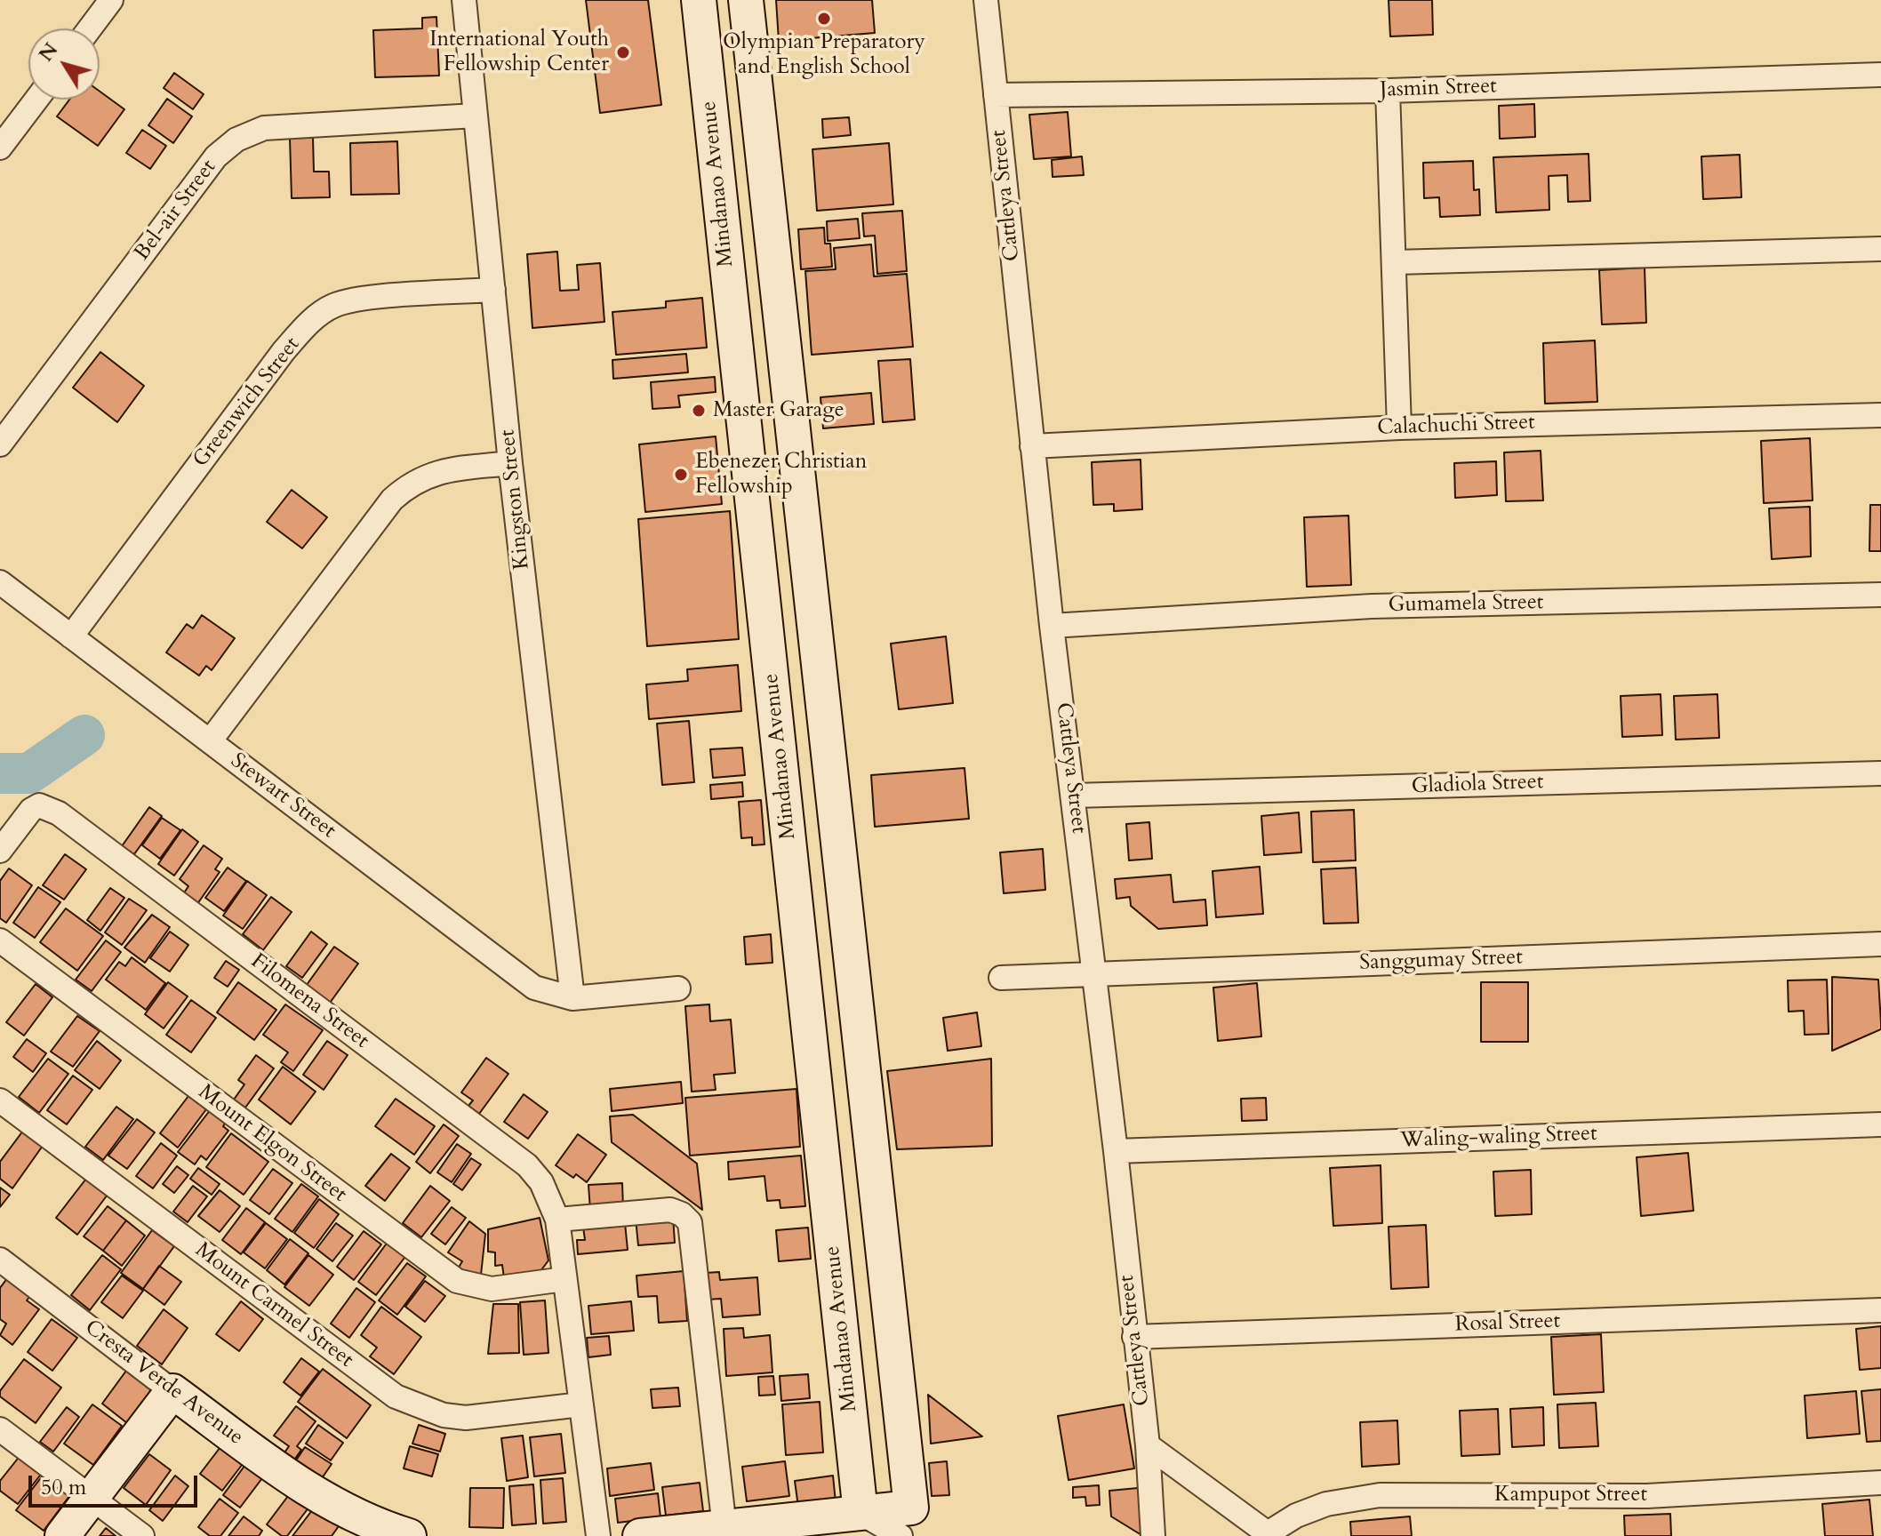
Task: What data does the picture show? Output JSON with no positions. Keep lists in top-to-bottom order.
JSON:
{
  "streets": {
    "street": [
      "Jasmin Street",
      "Mindanao Avenue",
      "Cattleya Street",
      "Bel-air Street",
      "Greenwich Street",
      "Calachuchi Street",
      "Kingston Street",
      "Gumamela Street",
      "Gladiola Street",
      "Stewart Street",
      "Sanggumay Street",
      "Filomena Street",
      "Waling-waling Street",
      "Mount Elgon Street",
      "Mount Carmel Street",
      "Rosal Street",
      "Cresta Verde Avenue",
      "Kampupot Street"
    ]
  },
  "crossings": [
    ["Jasmin Street", "Cattleya Street"],
    ["Cattleya Street", "Calachuchi Street"],
    ["Cattleya Street", "Gumamela Street"],
    ["Cattleya Street", "Gladiola Street"],
    ["Cattleya Street", "Sanggumay Street"],
    ["Cattleya Street", "Waling-waling Street"],
    ["Cattleya Street", "Rosal Street"],
    ["Bel-air Street", "Kingston Street"],
    ["Greenwich Street", "Kingston Street"],
    ["Greenwich Street", "Stewart Street"],
    ["Kingston Street", "Stewart Street"],
    ["Filomena Street", "Mount Elgon Street"],
    ["Filomena Street", "Mount Carmel Street"]
  ],
  "places": [
    "Olympian Preparatory and English School",
    "International Youth Fellowship Center",
    "Master Garage",
    "Ebenezer Christian Fellowship"
  ],
  "scale_bar": "50 m",
  "north": "top left"
}
